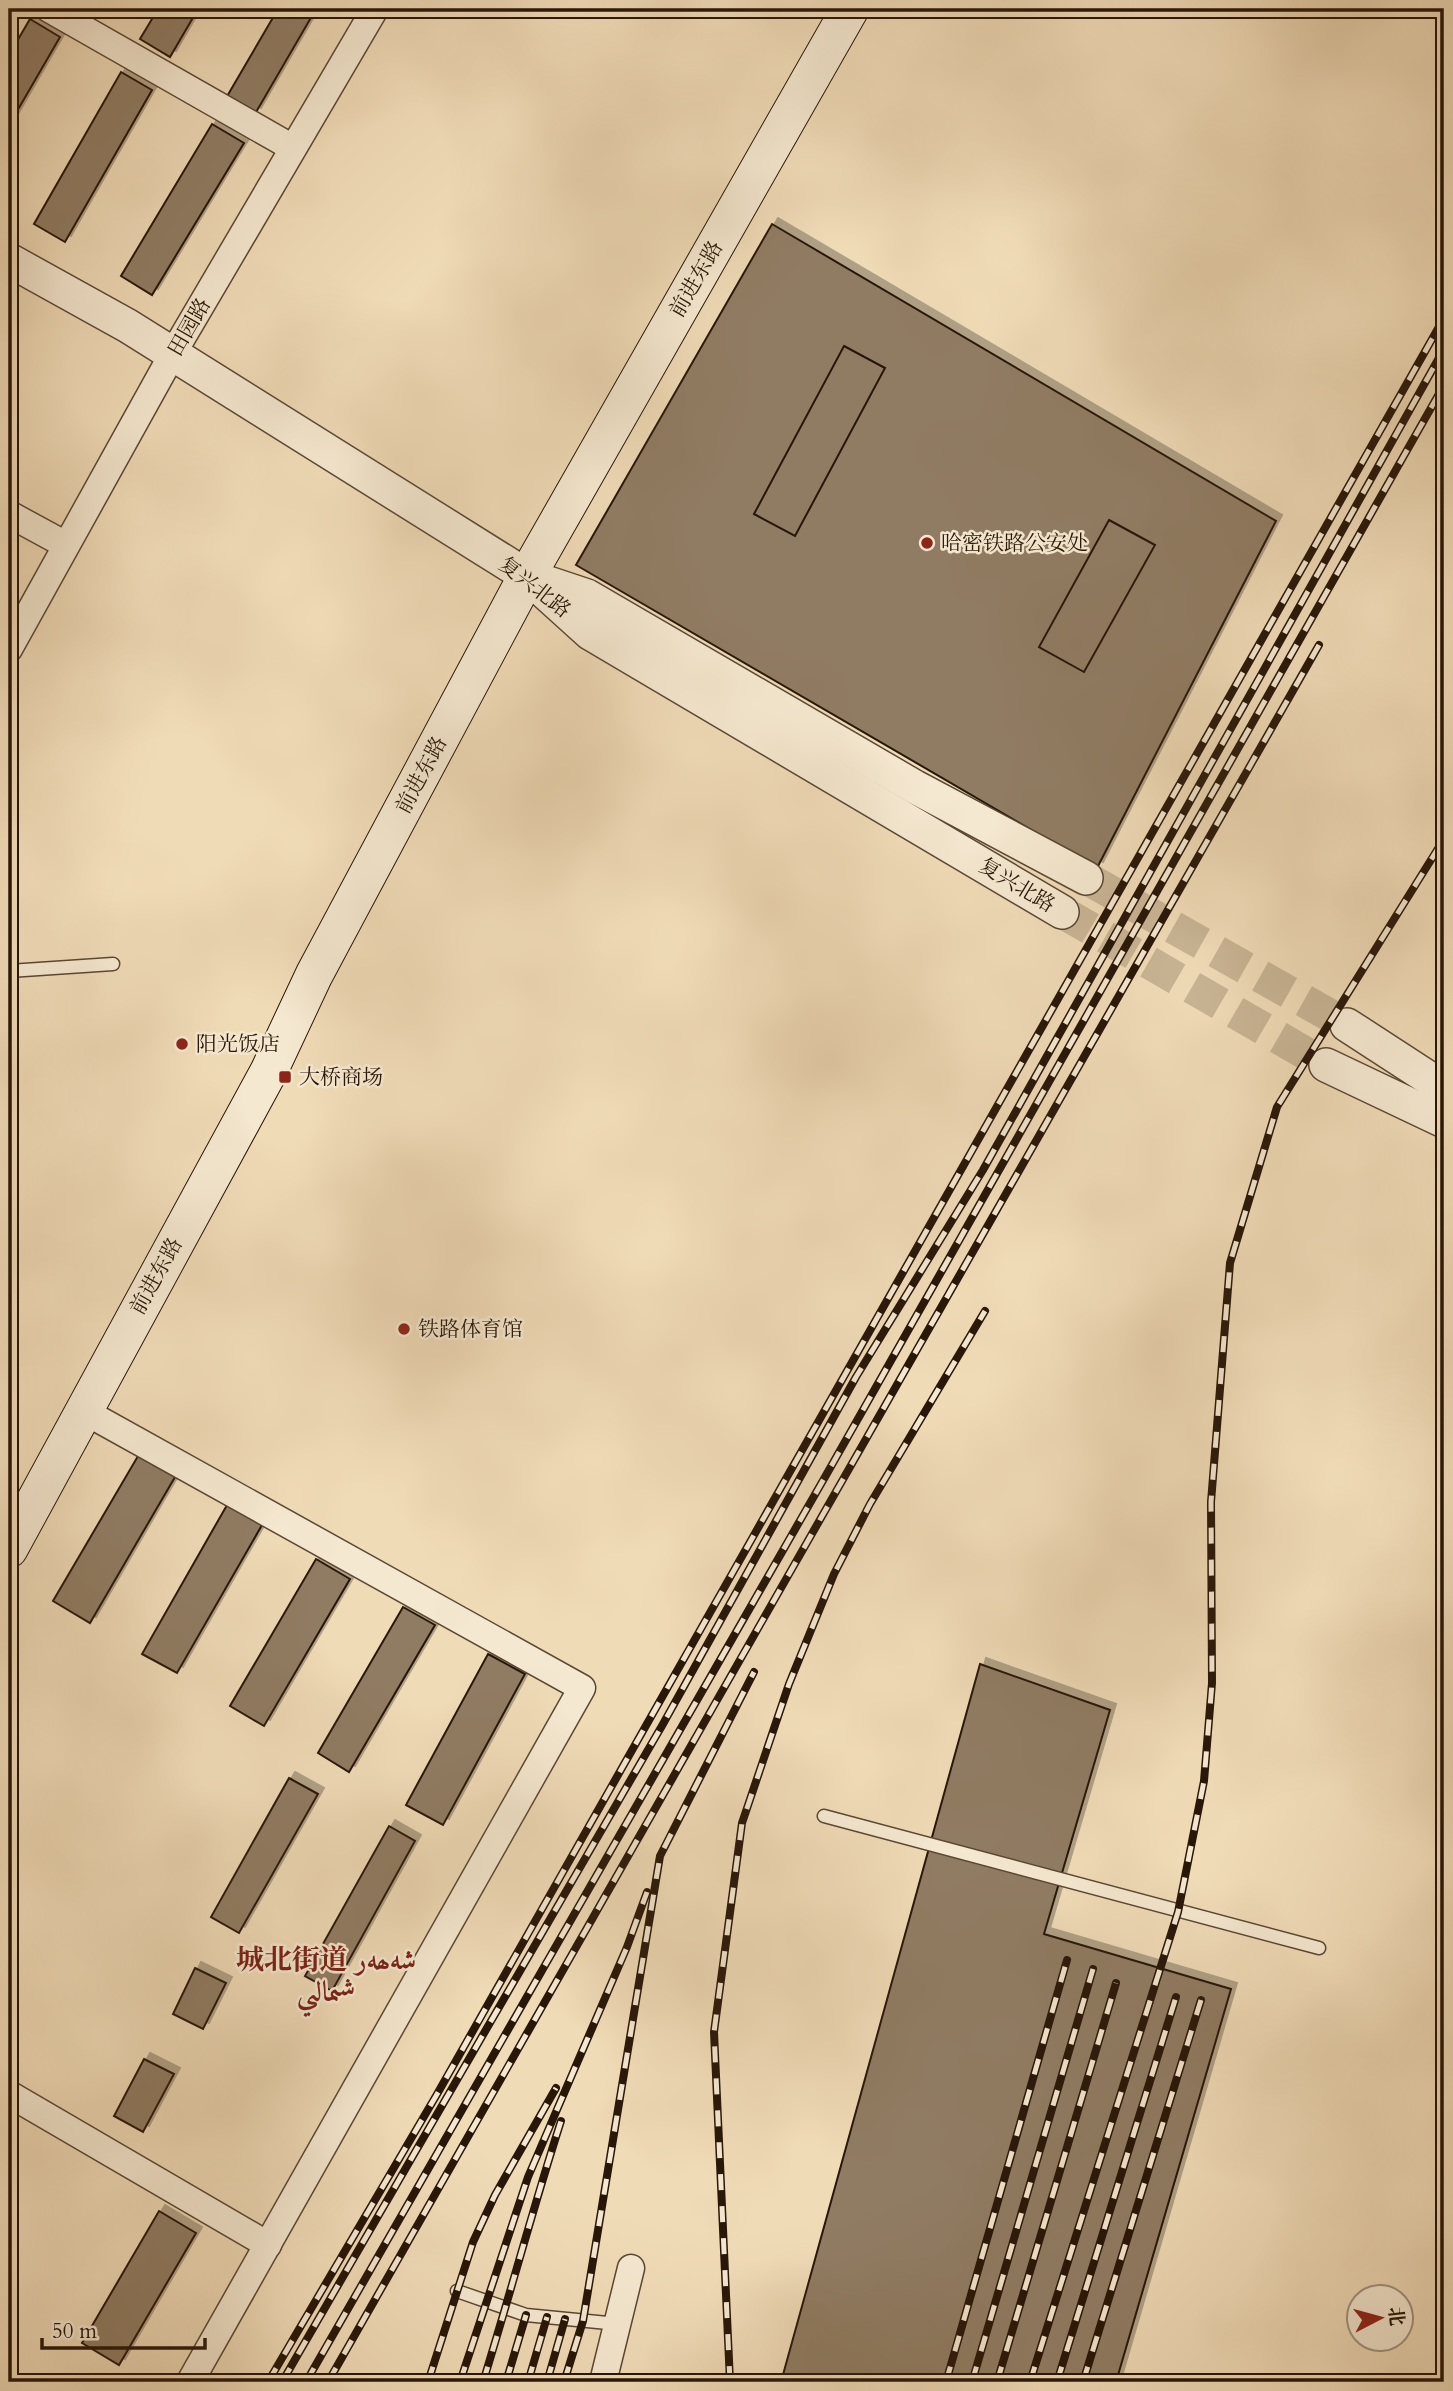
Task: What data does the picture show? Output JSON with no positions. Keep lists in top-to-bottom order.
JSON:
{
  "streets": {
    "main road": ["前进东路"],
    "street": ["田园路", "复兴北路"]
  },
  "crossings": [
    ["前进东路", "复兴北路"],
    ["田园路", "复兴北路"]
  ],
  "districts": ["城北街道 شەھەر شىمالىي"],
  "places": {
    "other": ["哈密铁路公安处", "阳光饭店", "铁路体育馆"],
    "transit": ["大桥商场"]
  },
  "scale_bar": "50 m",
  "north": "right"
}
